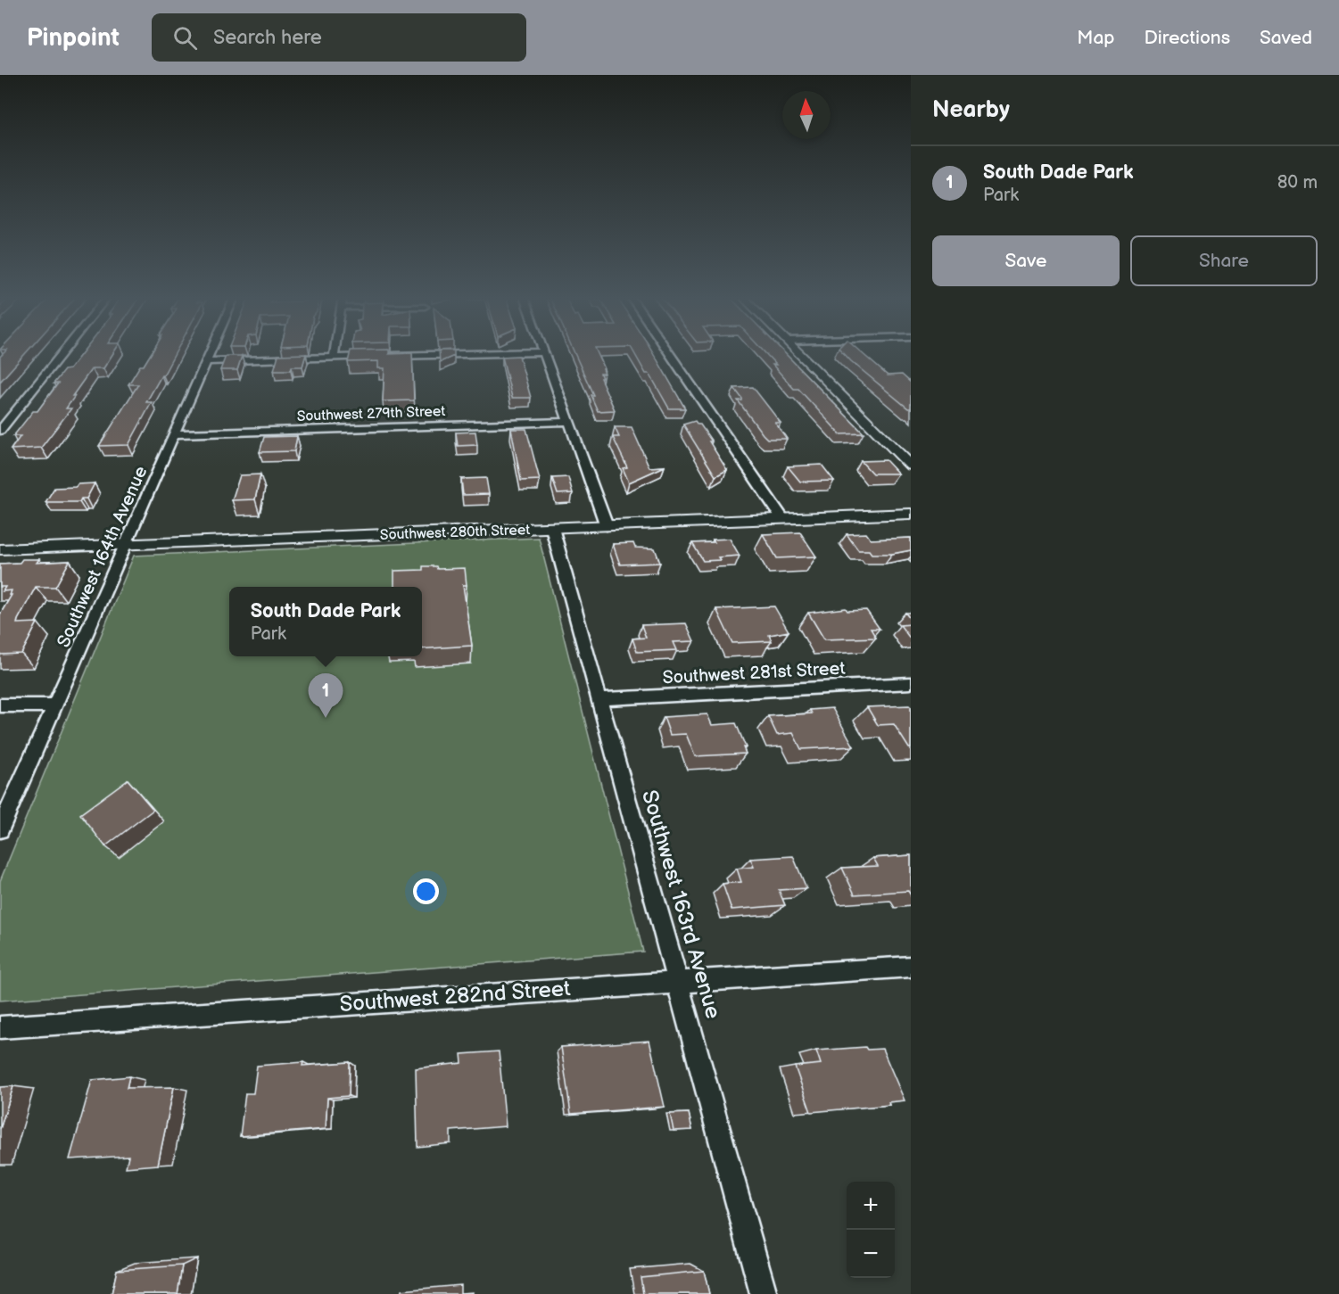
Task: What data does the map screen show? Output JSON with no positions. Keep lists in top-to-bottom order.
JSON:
{
  "streets": {
    "street": [
      "Southwest 279th Street",
      "Southwest 280th Street",
      "Southwest 164th Avenue",
      "Southwest 281st Street",
      "Southwest 163rd Avenue",
      "Southwest 282nd Street"
    ]
  },
  "crossings": [
    ["Southwest 279th Street", "Southwest 164th Avenue"],
    ["Southwest 280th Street", "Southwest 164th Avenue"],
    ["Southwest 280th Street", "Southwest 163rd Avenue"],
    ["Southwest 281st Street", "Southwest 163rd Avenue"],
    ["Southwest 163rd Avenue", "Southwest 282nd Street"]
  ],
  "north": "top",
  "page": {
    "header": "Pinpoint",
    "search": "Search here",
    "nav": ["Map", "Directions", "Saved"],
    "heading": "Nearby",
    "list": [
      {
        "mark": "1",
        "name": "South Dade Park",
        "note": "Park",
        "value": "80 m"
      }
    ],
    "buttons": ["Save", "Share"],
    "popup": ["South Dade Park", "Park"],
    "pins": "1",
    "map_buttons": ["+", "−"]
  }
}
